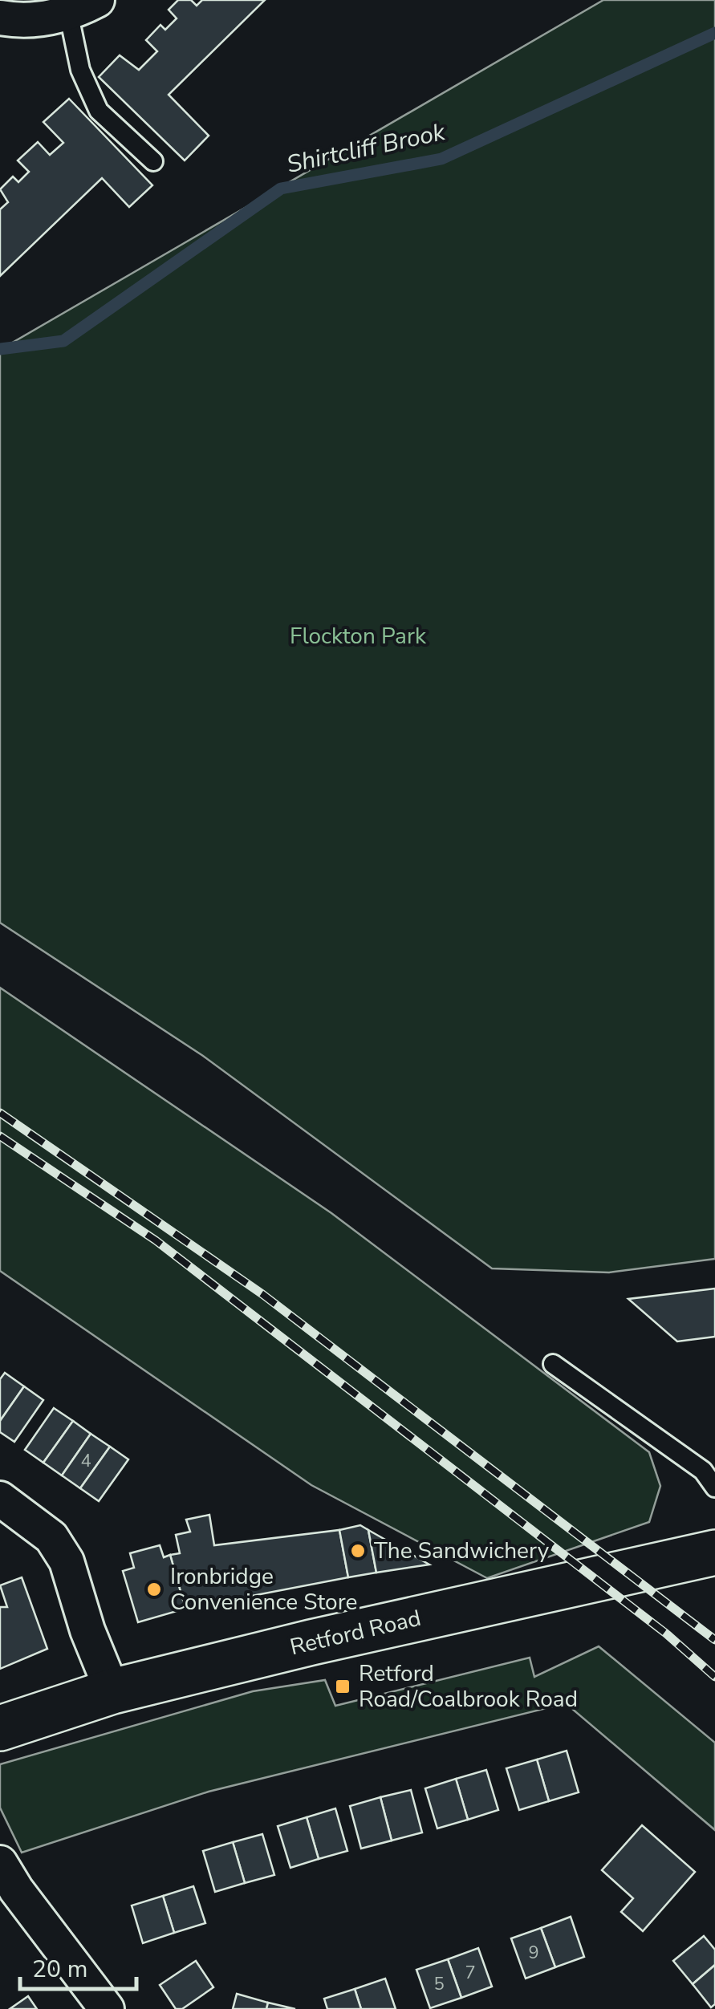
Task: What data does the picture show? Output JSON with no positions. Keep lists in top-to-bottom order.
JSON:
{
  "streets": {
    "main road": ["Retford Road"]
  },
  "water": ["Shirtcliff Brook"],
  "parks": ["Flockton Park"],
  "places": {
    "other": ["The Sandwichery", "Ironbridge Convenience Store"],
    "transit": ["Retford Road/Coalbrook Road"]
  },
  "house_numbers": [
    "4",
    "9",
    "7",
    "5"
  ],
  "scale_bar": "20 m"
}
